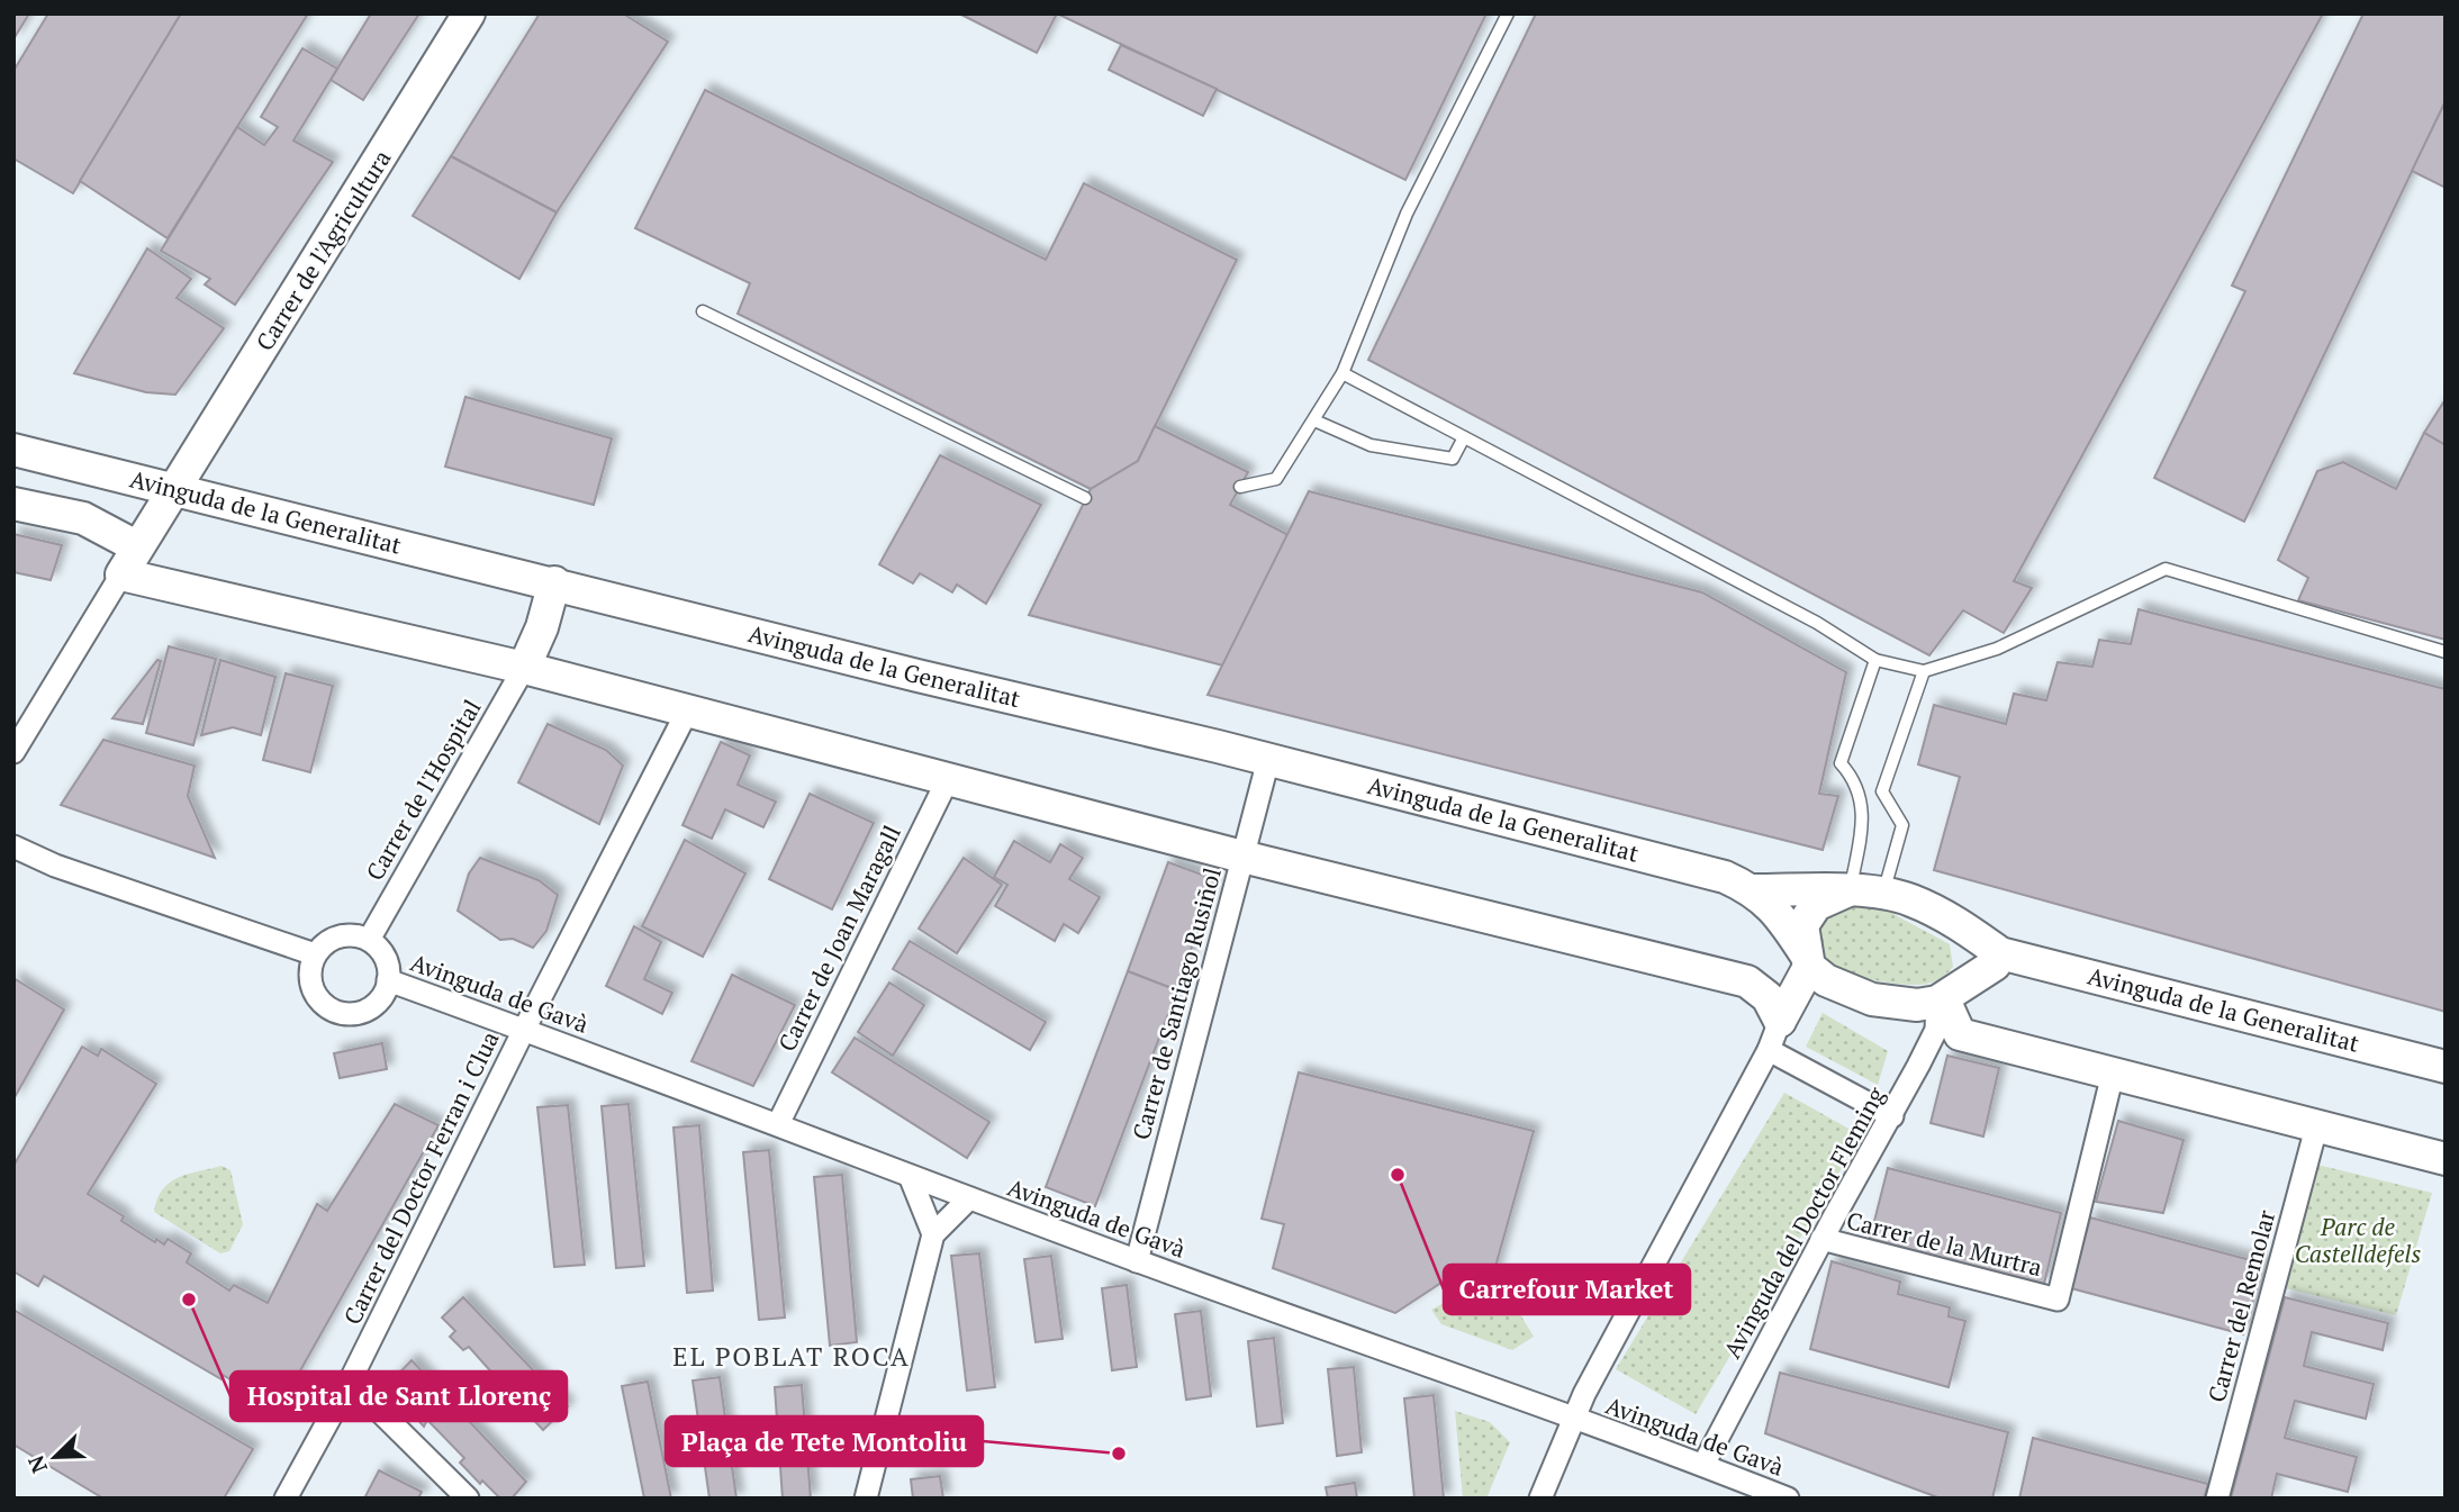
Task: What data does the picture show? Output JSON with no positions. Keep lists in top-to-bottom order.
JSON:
{
  "streets": {
    "street": [
      "Carrer de l'Agricultura",
      "Avinguda de la Generalitat",
      "Carrer de l'Hospital",
      "Carrer de Joan Maragall",
      "Avinguda de Gavà",
      "Carrer de Santiago Rusiñol",
      "Carrer del Doctor Ferran i Clua",
      "Avinguda del Doctor Fleming",
      "Carrer de la Murtra",
      "Carrer del Remolar"
    ]
  },
  "crossings": [
    ["Carrer de l'Agricultura", "Avinguda de la Generalitat"],
    ["Avinguda de la Generalitat", "Carrer de Santiago Rusiñol"],
    ["Carrer de l'Hospital", "Avinguda de Gavà"],
    ["Carrer de Joan Maragall", "Avinguda de Gavà"],
    ["Avinguda de Gavà", "Carrer de Santiago Rusiñol"],
    ["Avinguda de Gavà", "Carrer del Doctor Ferran i Clua"],
    ["Avinguda de Gavà", "Avinguda del Doctor Fleming"],
    ["Avinguda del Doctor Fleming", "Carrer de la Murtra"]
  ],
  "districts": ["EL POBLAT ROCA"],
  "parks": ["Parc de Castelldefels"],
  "places": ["Carrefour Market", "Hospital de Sant Llorenç", "Plaça de Tete Montoliu"],
  "north": "bottom left"
}
